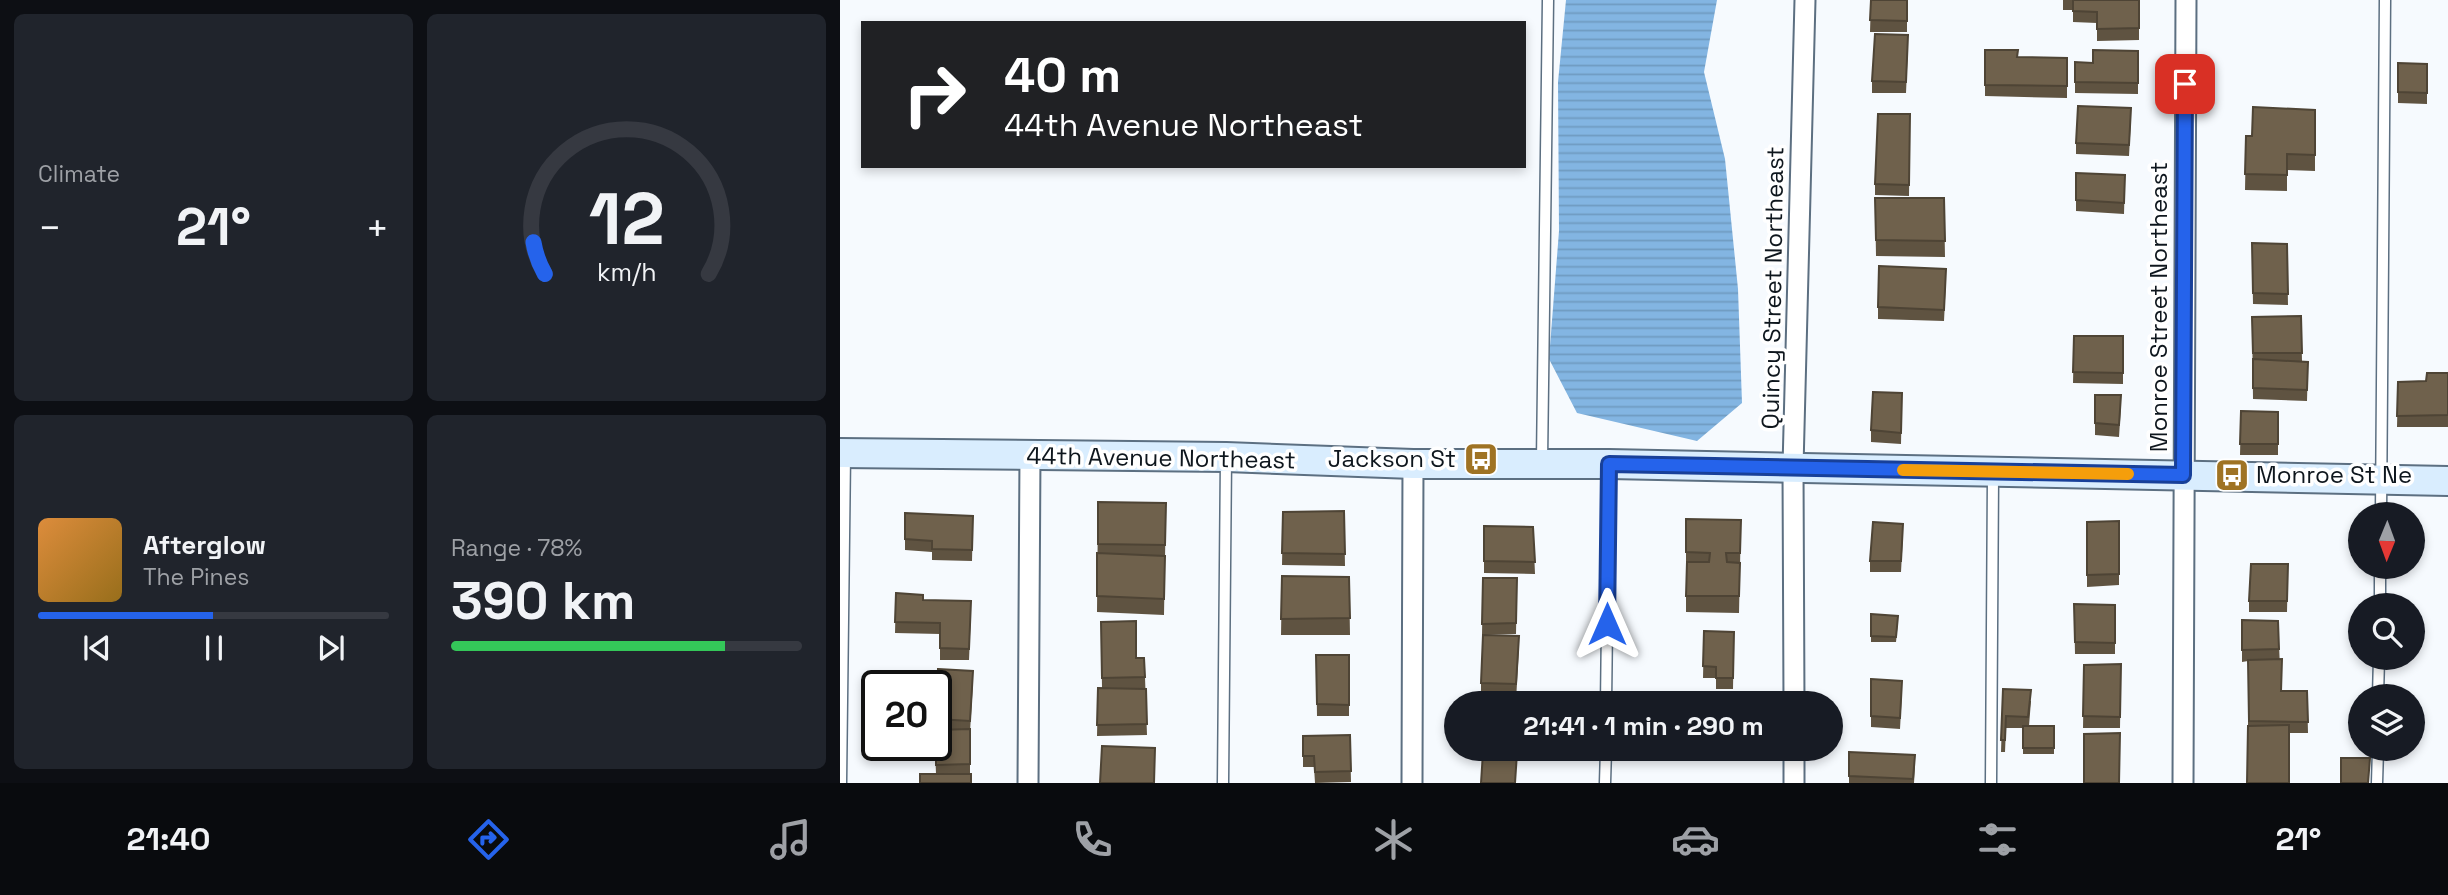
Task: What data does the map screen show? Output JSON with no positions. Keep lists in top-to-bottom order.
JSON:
{
  "streets": {
    "street": ["Quincy Street Northeast", "Monroe Street Northeast", "44th Avenue Northeast"]
  },
  "crossings": [
    ["Quincy Street Northeast", "44th Avenue Northeast"],
    ["Monroe Street Northeast", "44th Avenue Northeast"]
  ],
  "places": {
    "bus stop": ["Jackson St", "Monroe St Ne"]
  },
  "north": "bottom",
  "page": {
    "tile": [
      "Climate",
      ["Range · 78%", "390 km"]
    ],
    "turn": ["40 m", "44th Avenue Northeast"],
    "heat": ["−", "21°", "+"],
    "song": ["Afterglow", "The Pines"],
    "limit": "20",
    "trip": "21:41 · 1 min · 290 m",
    "tabs": ["21:40", "21°"],
    "gauge": ["12", "km/h"]
  }
}
